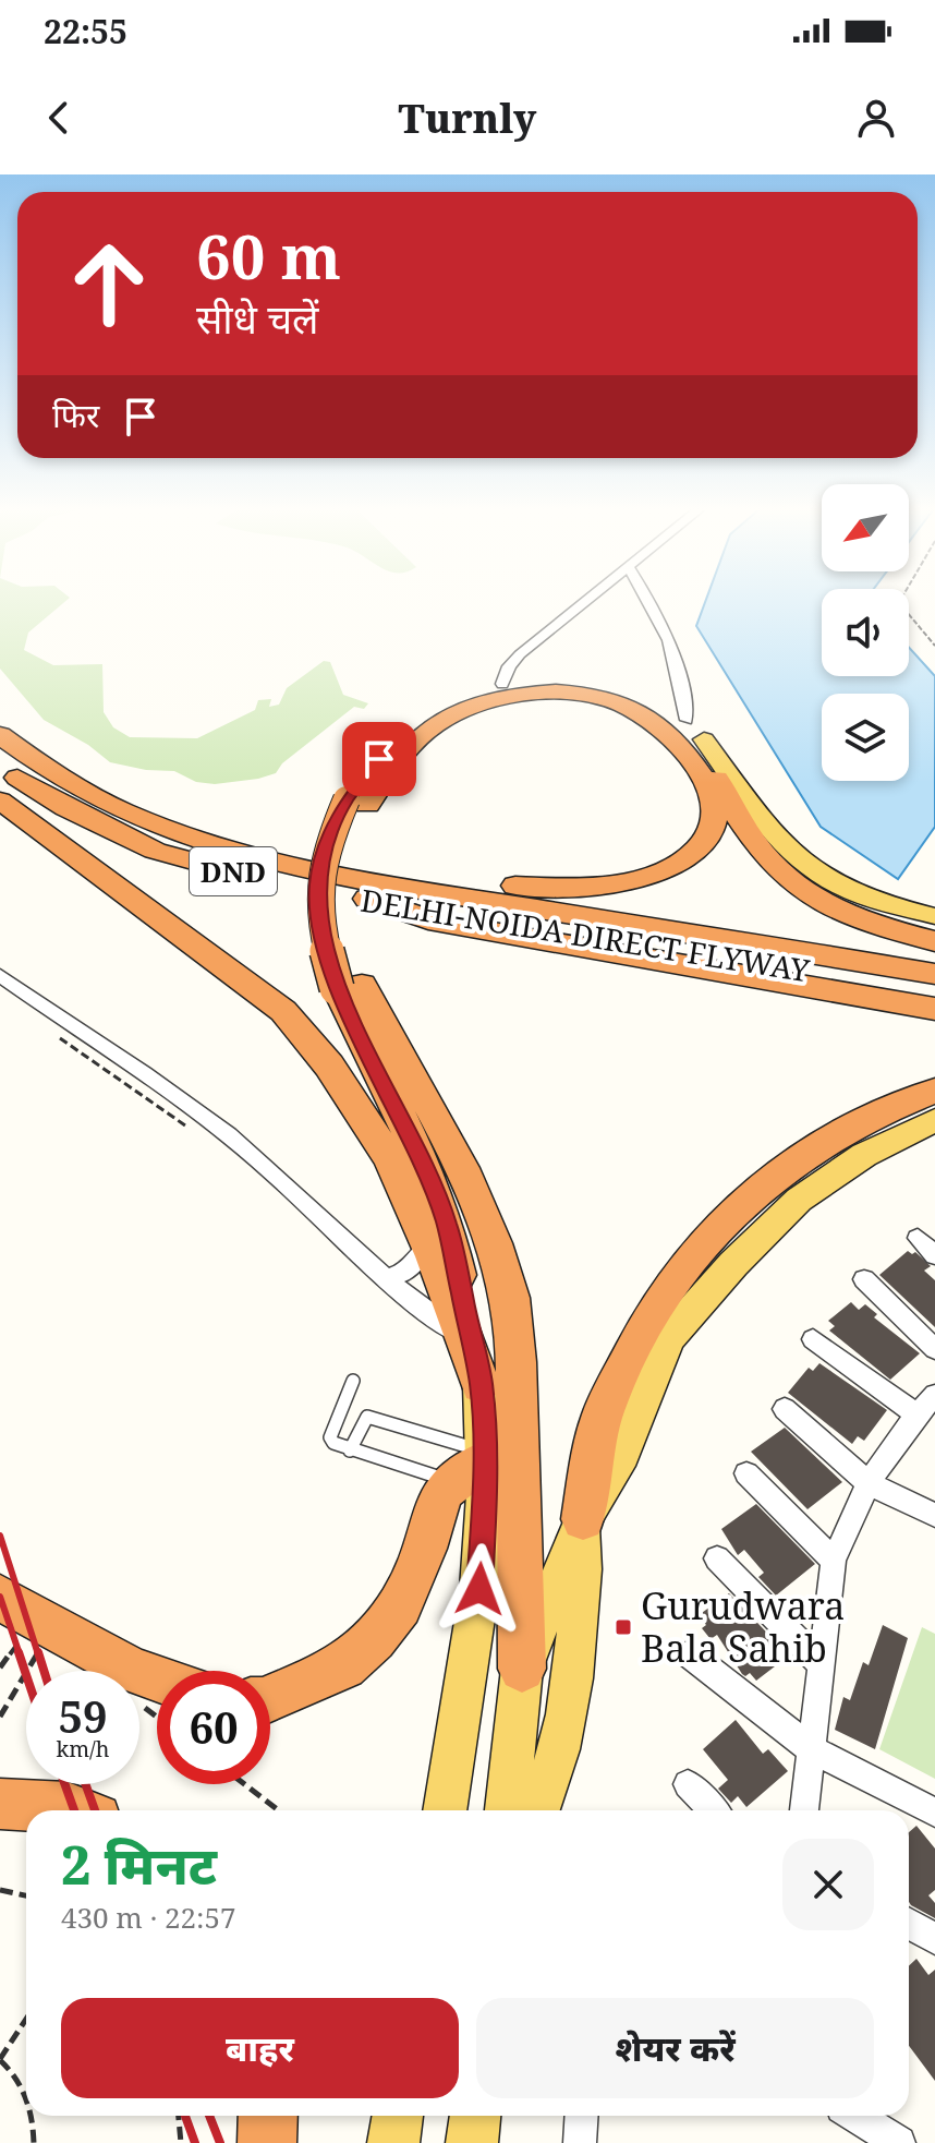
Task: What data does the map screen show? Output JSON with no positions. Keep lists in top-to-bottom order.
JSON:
{
  "streets": {
    "highway": ["DND", "DELHI-NOIDA DIRECT FLYWAY"]
  },
  "places": {
    "transit": ["Gurudwara Bala Sahib"]
  },
  "north": "bottom left",
  "page": {
    "status": "22:55",
    "header": "Turnly",
    "turn": ["60 m", "सीधे चलें"],
    "then": "फिर",
    "speed": "59 km/h",
    "limit": "60",
    "heading": ["2 मिनट", "430 m · 22:57"],
    "buttons": ["बाहर", "शेयर करें"]
  }
}
